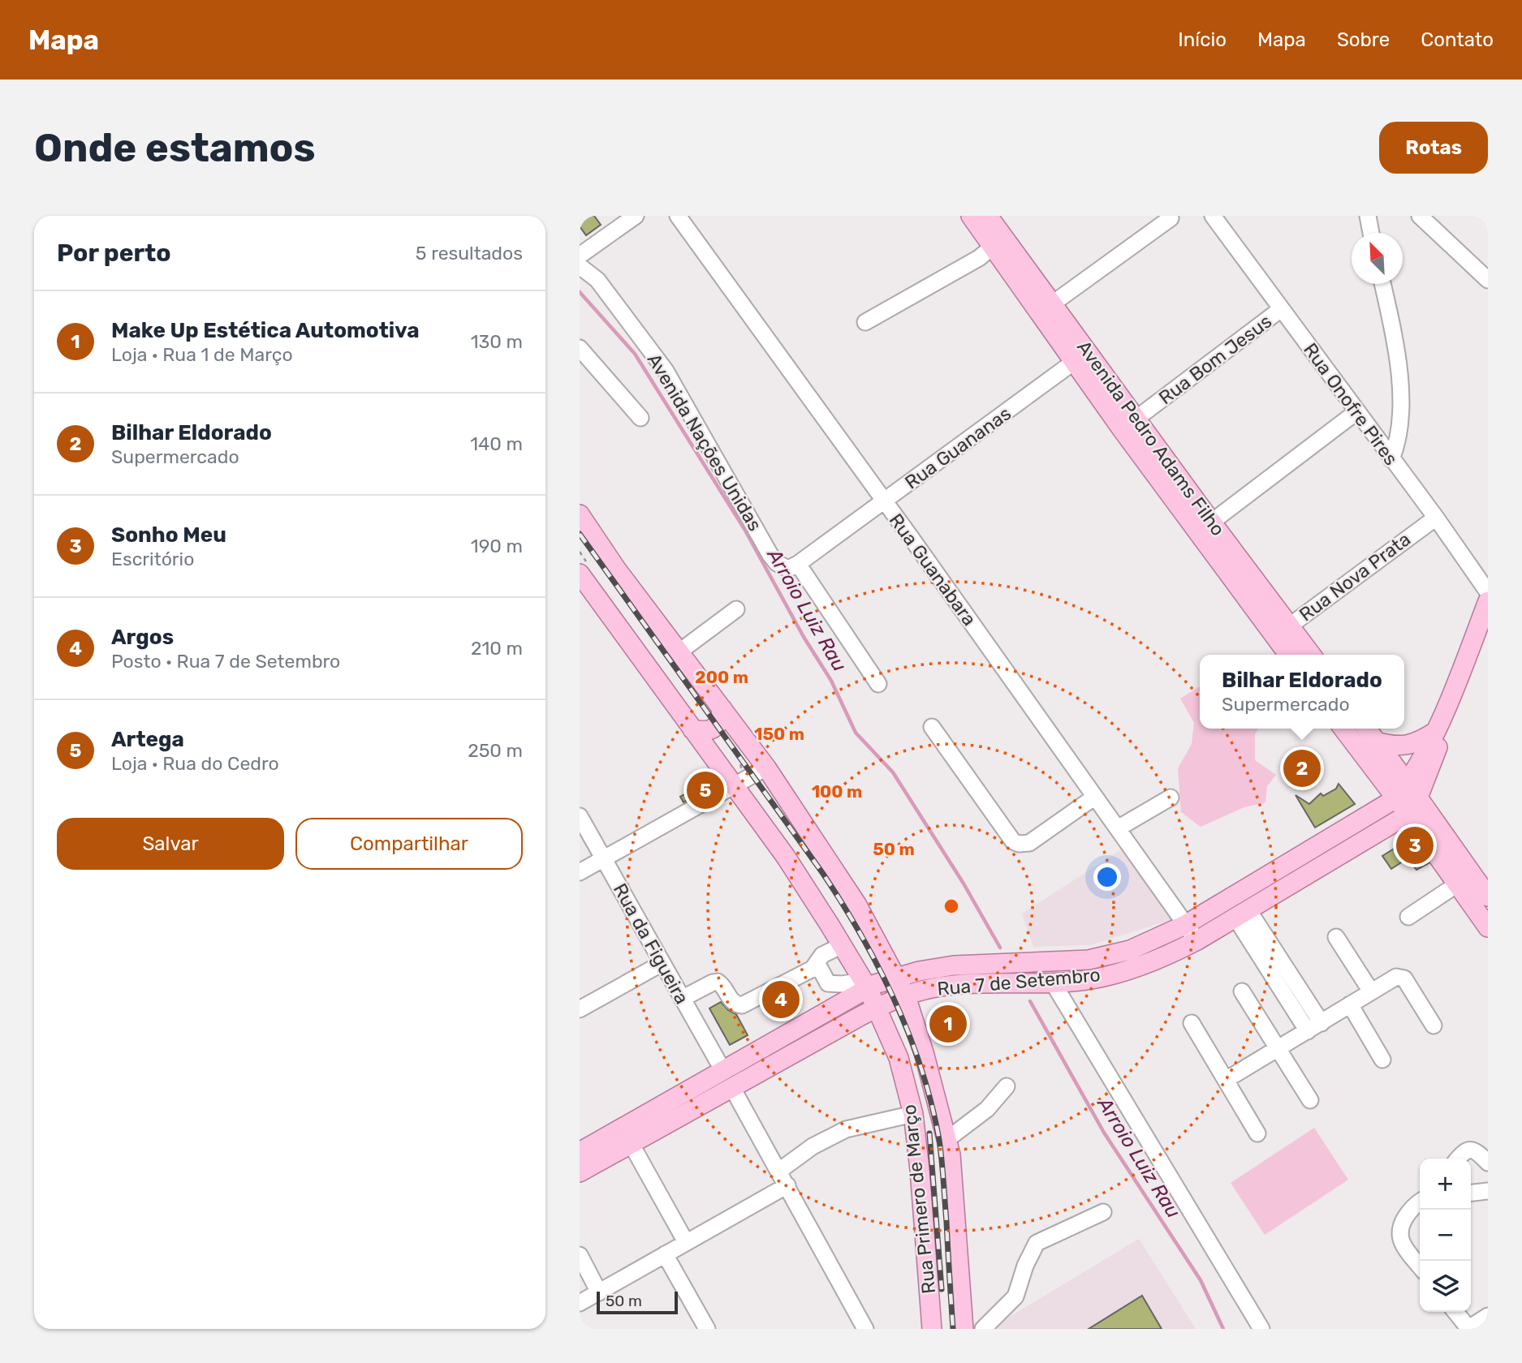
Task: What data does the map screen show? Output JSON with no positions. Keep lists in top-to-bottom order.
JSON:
{
  "streets": {
    "main road": ["Avenida Pedro Adams Filho", "Rua 7 de Setembro", "Rua Primero de Março"],
    "street": [
      "Rua Bom Jesus",
      "Rua Onofre Pires",
      "Avenida Nações Unidas",
      "Rua Guananas",
      "Rua Guanabara",
      "Rua Nova Prata",
      "Rua da Figueira"
    ]
  },
  "crossings": [
    ["Rua Bom Jesus", "Rua Onofre Pires"],
    ["Rua Bom Jesus", "Avenida Pedro Adams Filho"],
    ["Rua Onofre Pires", "Rua Nova Prata"],
    ["Avenida Pedro Adams Filho", "Rua Guananas"],
    ["Avenida Pedro Adams Filho", "Rua Nova Prata"],
    ["Avenida Nações Unidas", "Rua Guananas"],
    ["Rua Guananas", "Rua Guanabara"],
    ["Rua Guanabara", "Rua 7 de Setembro"],
    ["Rua da Figueira", "Rua 7 de Setembro"],
    ["Rua 7 de Setembro", "Rua Primero de Março"]
  ],
  "water": ["Arroio Luiz Rau"],
  "scale_bar": "50 m",
  "north": "top left",
  "page": {
    "header": "Mapa",
    "nav": [
      "Início",
      "Mapa",
      "Sobre",
      "Contato"
    ],
    "buttons": [
      "Rotas",
      ["Salvar", "Compartilhar"]
    ],
    "title": "Onde estamos",
    "heading": ["Por perto", "5 resultados"],
    "list": [
      {
        "mark": "1",
        "name": "Make Up Estética Automotiva",
        "note": "Loja · Rua 1 de Março",
        "value": "130 m"
      },
      {
        "mark": "2",
        "name": "Bilhar Eldorado",
        "note": "Supermercado",
        "value": "140 m"
      },
      {
        "mark": "3",
        "name": "Sonho Meu",
        "note": "Escritório",
        "value": "190 m"
      },
      {
        "mark": "4",
        "name": "Argos",
        "note": "Posto · Rua 7 de Setembro",
        "value": "210 m"
      },
      {
        "mark": "5",
        "name": "Artega",
        "note": "Loja · Rua do Cedro",
        "value": "250 m"
      }
    ],
    "popup": ["Bilhar Eldorado", "Supermercado"],
    "pins": [
      "2",
      "5",
      "3",
      "4",
      "1"
    ],
    "map_buttons": ["+", "−"],
    "scale": "50 m"
  },
  "rings": [
    "200 m",
    "150 m",
    "100 m",
    "50 m"
  ]
}
